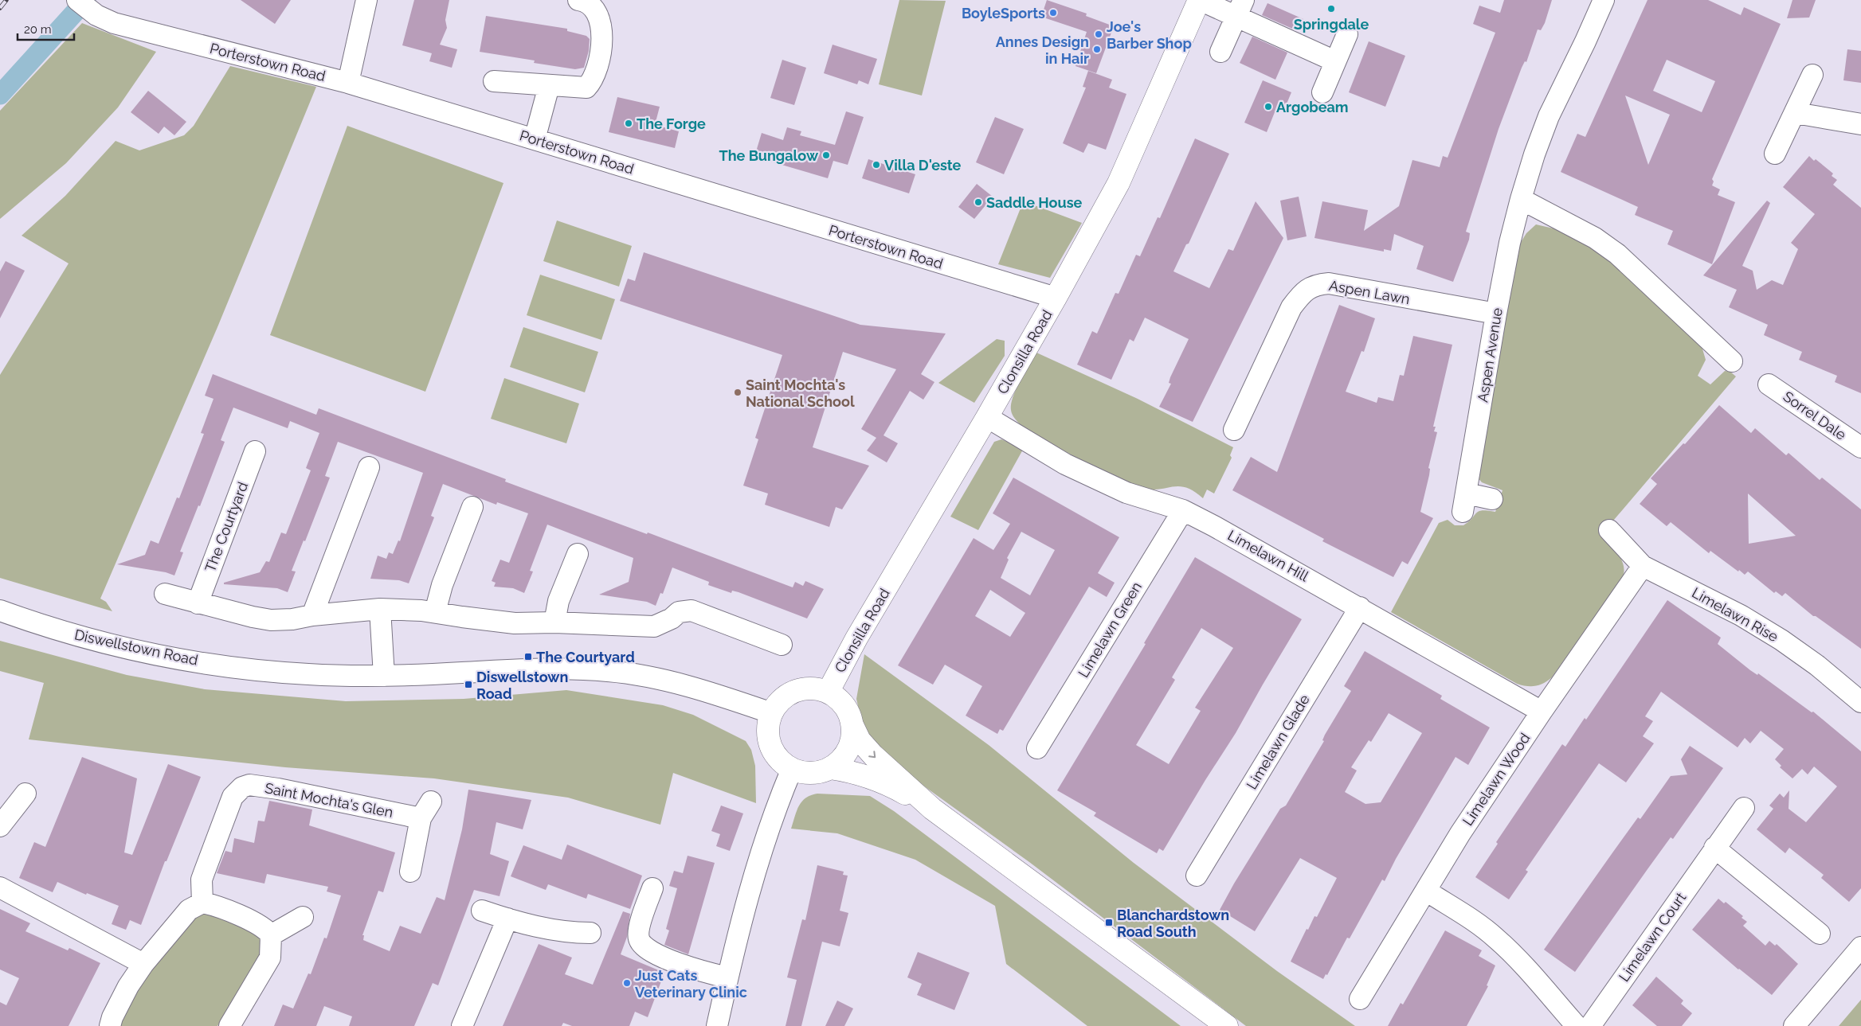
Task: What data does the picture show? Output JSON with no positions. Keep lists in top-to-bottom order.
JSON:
{
  "streets": {
    "main road": ["Clonsilla Road"],
    "street": [
      "Porterstown Road",
      "Aspen Lawn",
      "Aspen Avenue",
      "Sorrel Dale",
      "The Courtyard",
      "Limelawn Hill",
      "Limelawn Rise",
      "Limelawn Green",
      "Diswellstown Road",
      "Limelawn Glade",
      "Limelawn Wood",
      "Saint Mochta's Glen",
      "Limelawn Court"
    ]
  },
  "crossings": [
    ["Porterstown Road", "Clonsilla Road"],
    ["Aspen Lawn", "Aspen Avenue"],
    ["Clonsilla Road", "Limelawn Hill"],
    ["Clonsilla Road", "Diswellstown Road"],
    ["Limelawn Hill", "Limelawn Green"],
    ["Limelawn Hill", "Limelawn Glade"],
    ["Limelawn Hill", "Limelawn Wood"],
    ["Limelawn Rise", "Limelawn Wood"]
  ],
  "places": {
    "other": [
      "Springdale",
      "BoyleSports",
      "Joe's Barber Shop",
      "Annes Design in Hair",
      "Argobeam",
      "The Forge",
      "The Bungalow",
      "Villa D'este",
      "Saddle House",
      "Saint Mochta's National School",
      "Just Cats Veterinary Clinic"
    ],
    "transit": ["The Courtyard", "Diswellstown Road", "Blanchardstown Road South"]
  },
  "scale_bar": "20 m"
}
